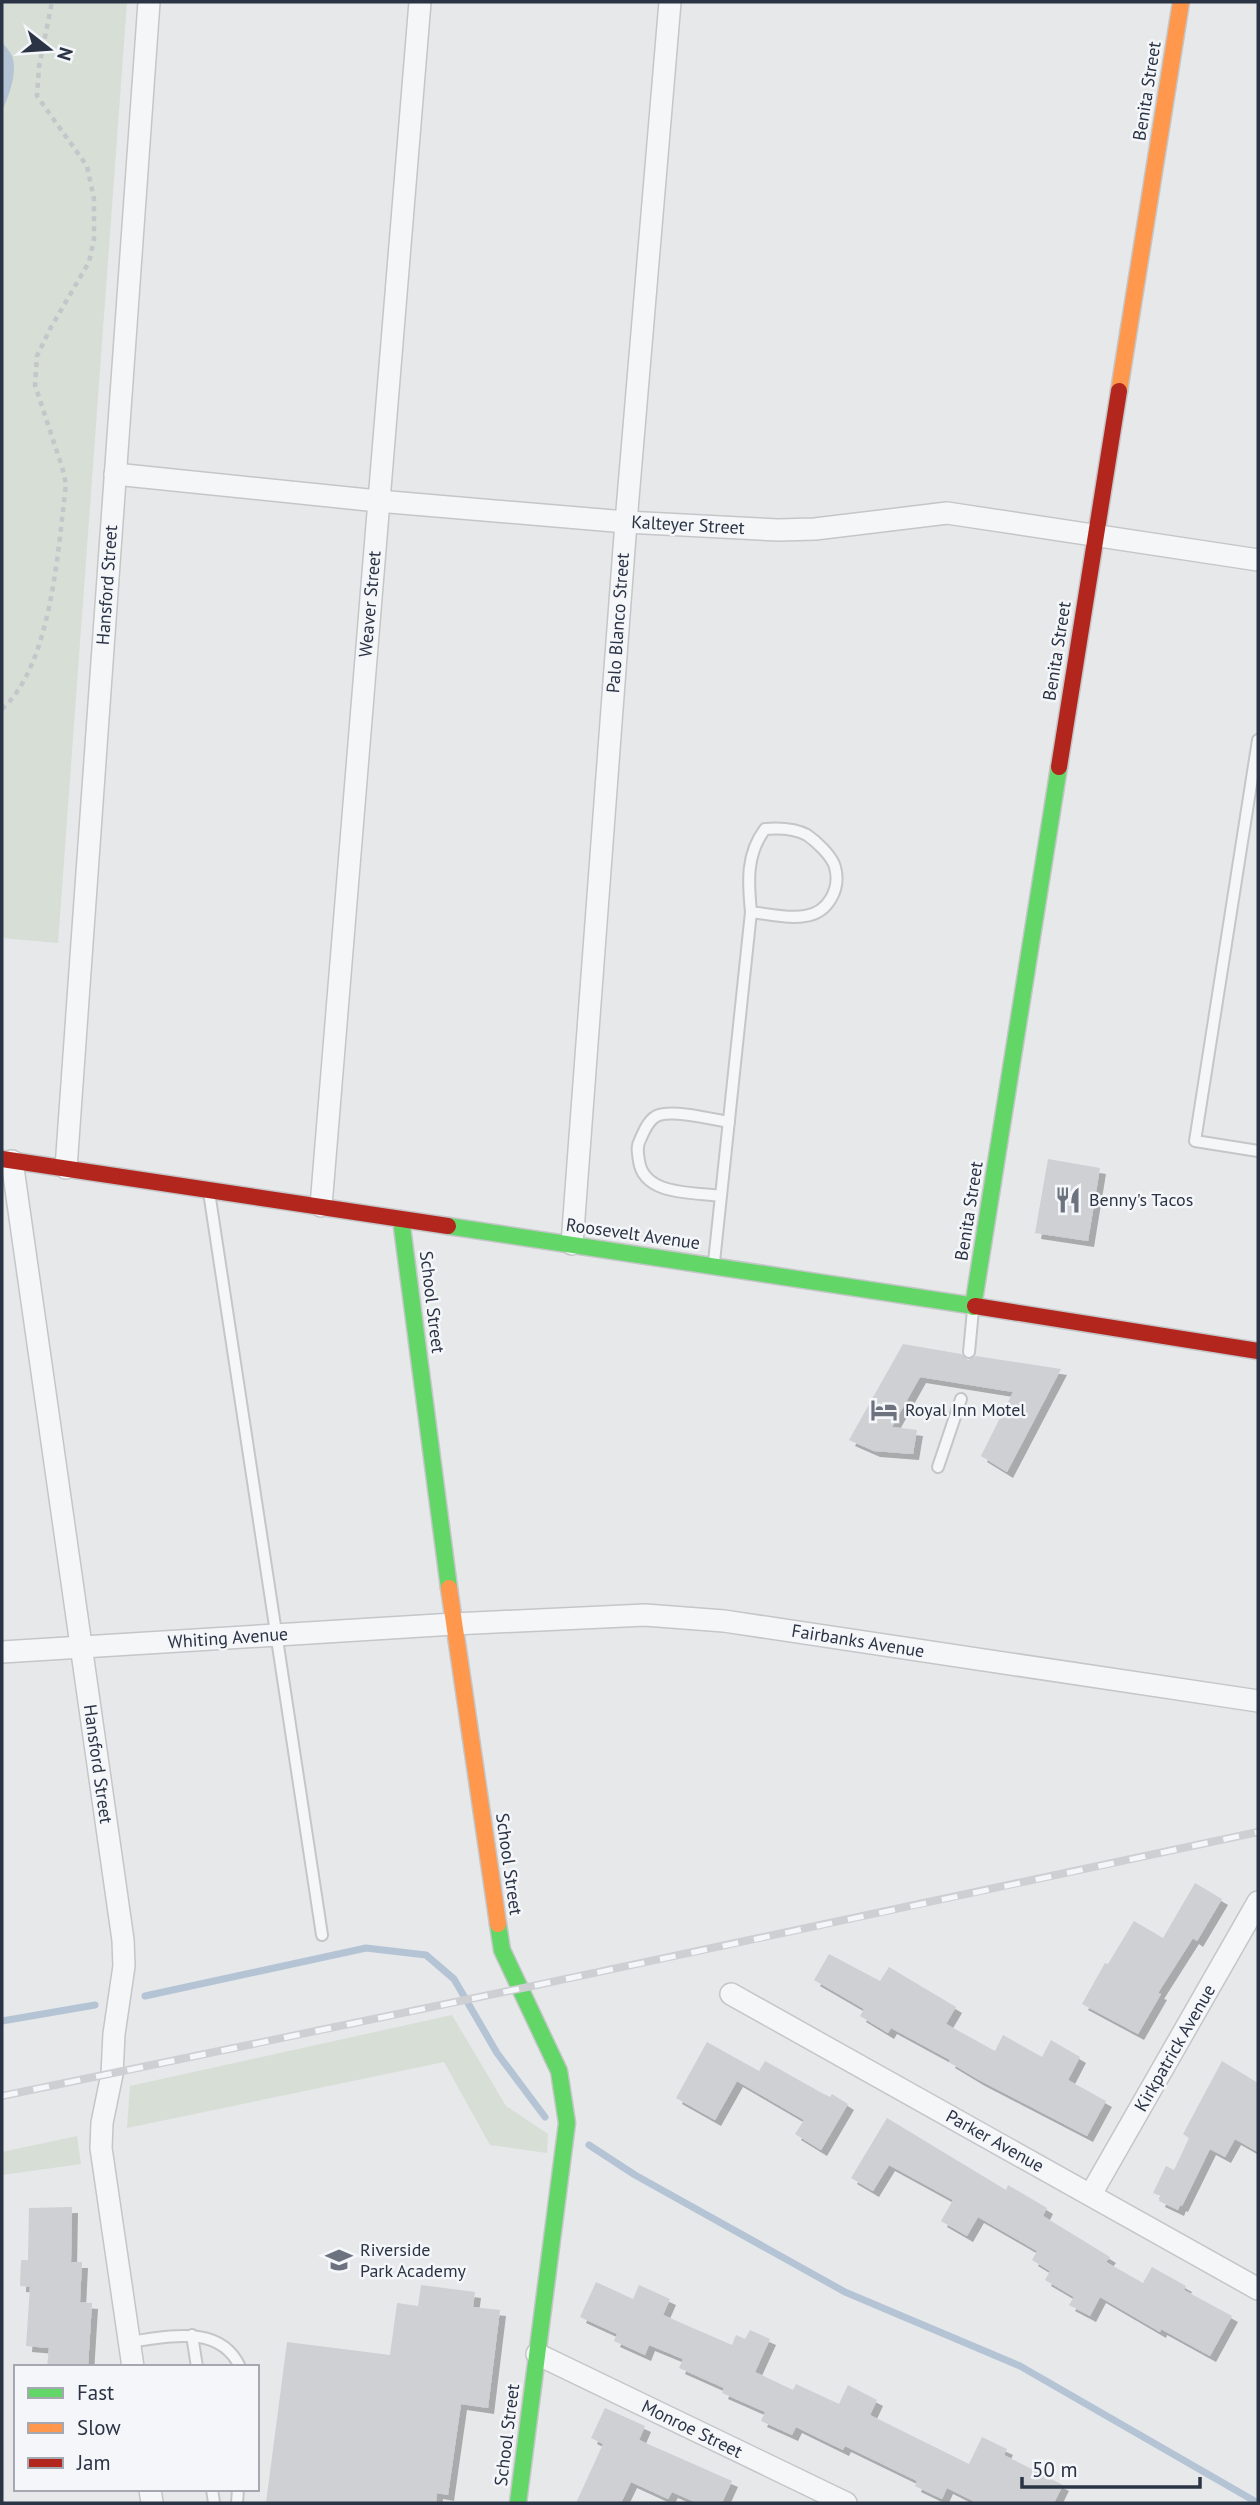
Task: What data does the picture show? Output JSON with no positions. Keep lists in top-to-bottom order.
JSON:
{
  "streets": {
    "street": [
      "Benita Street",
      "Kalteyer Street",
      "Hansford Street",
      "Weaver Street",
      "Palo Blanco Street",
      "Roosevelt Avenue",
      "School Street",
      "Whiting Avenue",
      "Fairbanks Avenue",
      "Kirkpatrick Avenue",
      "Parker Avenue",
      "Monroe Street"
    ]
  },
  "crossings": [
    ["Benita Street", "Kalteyer Street"],
    ["Benita Street", "Roosevelt Avenue"],
    ["Kalteyer Street", "Hansford Street"],
    ["Kalteyer Street", "Weaver Street"],
    ["Kalteyer Street", "Palo Blanco Street"],
    ["Hansford Street", "Roosevelt Avenue"],
    ["Hansford Street", "Whiting Avenue"],
    ["Weaver Street", "Roosevelt Avenue"],
    ["Palo Blanco Street", "Roosevelt Avenue"],
    ["Roosevelt Avenue", "School Street"],
    ["School Street", "Whiting Avenue"],
    ["School Street", "Fairbanks Avenue"],
    ["School Street", "Monroe Street"],
    ["Whiting Avenue", "Fairbanks Avenue"],
    ["Kirkpatrick Avenue", "Parker Avenue"]
  ],
  "places": {
    "restaurant": ["Benny's Tacos"],
    "hotel": ["Royal Inn Motel"],
    "school or university": ["Riverside Park Academy"]
  },
  "legend": ["Fast", "Slow", "Jam"],
  "scale_bar": "50 m",
  "north": "right"
}
